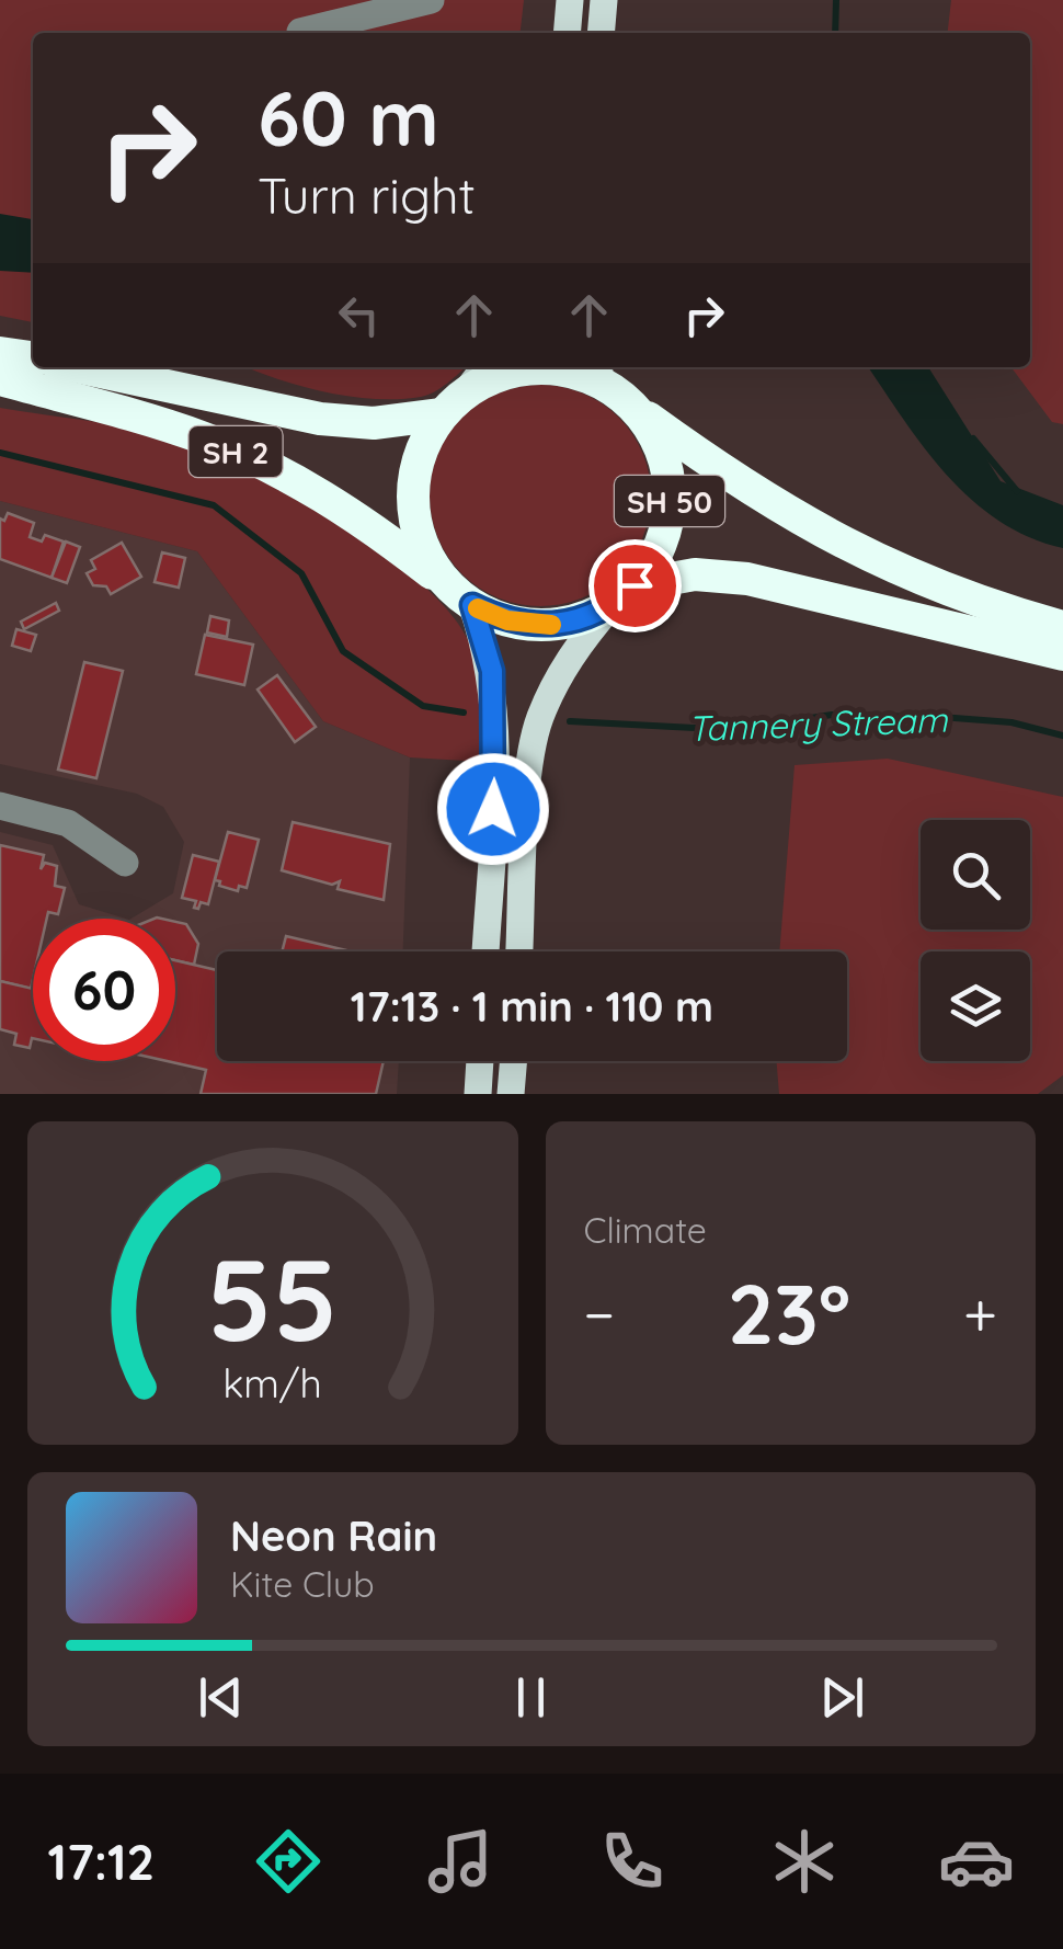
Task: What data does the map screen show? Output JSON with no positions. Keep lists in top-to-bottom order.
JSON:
{
  "streets": {
    "highway": ["SH 2", "SH 50"]
  },
  "crossings": [
    ["SH 2", "SH 50"]
  ],
  "water": ["Tannery Stream"],
  "page": {
    "turn": ["60 m", "Turn right"],
    "limit": "60",
    "trip": "17:13 · 1 min · 110 m",
    "tile": "Climate",
    "heat": ["−", "23°", "+"],
    "song": ["Neon Rain", "Kite Club"],
    "tabs": "17:12",
    "gauge": ["55", "km/h"]
  }
}
